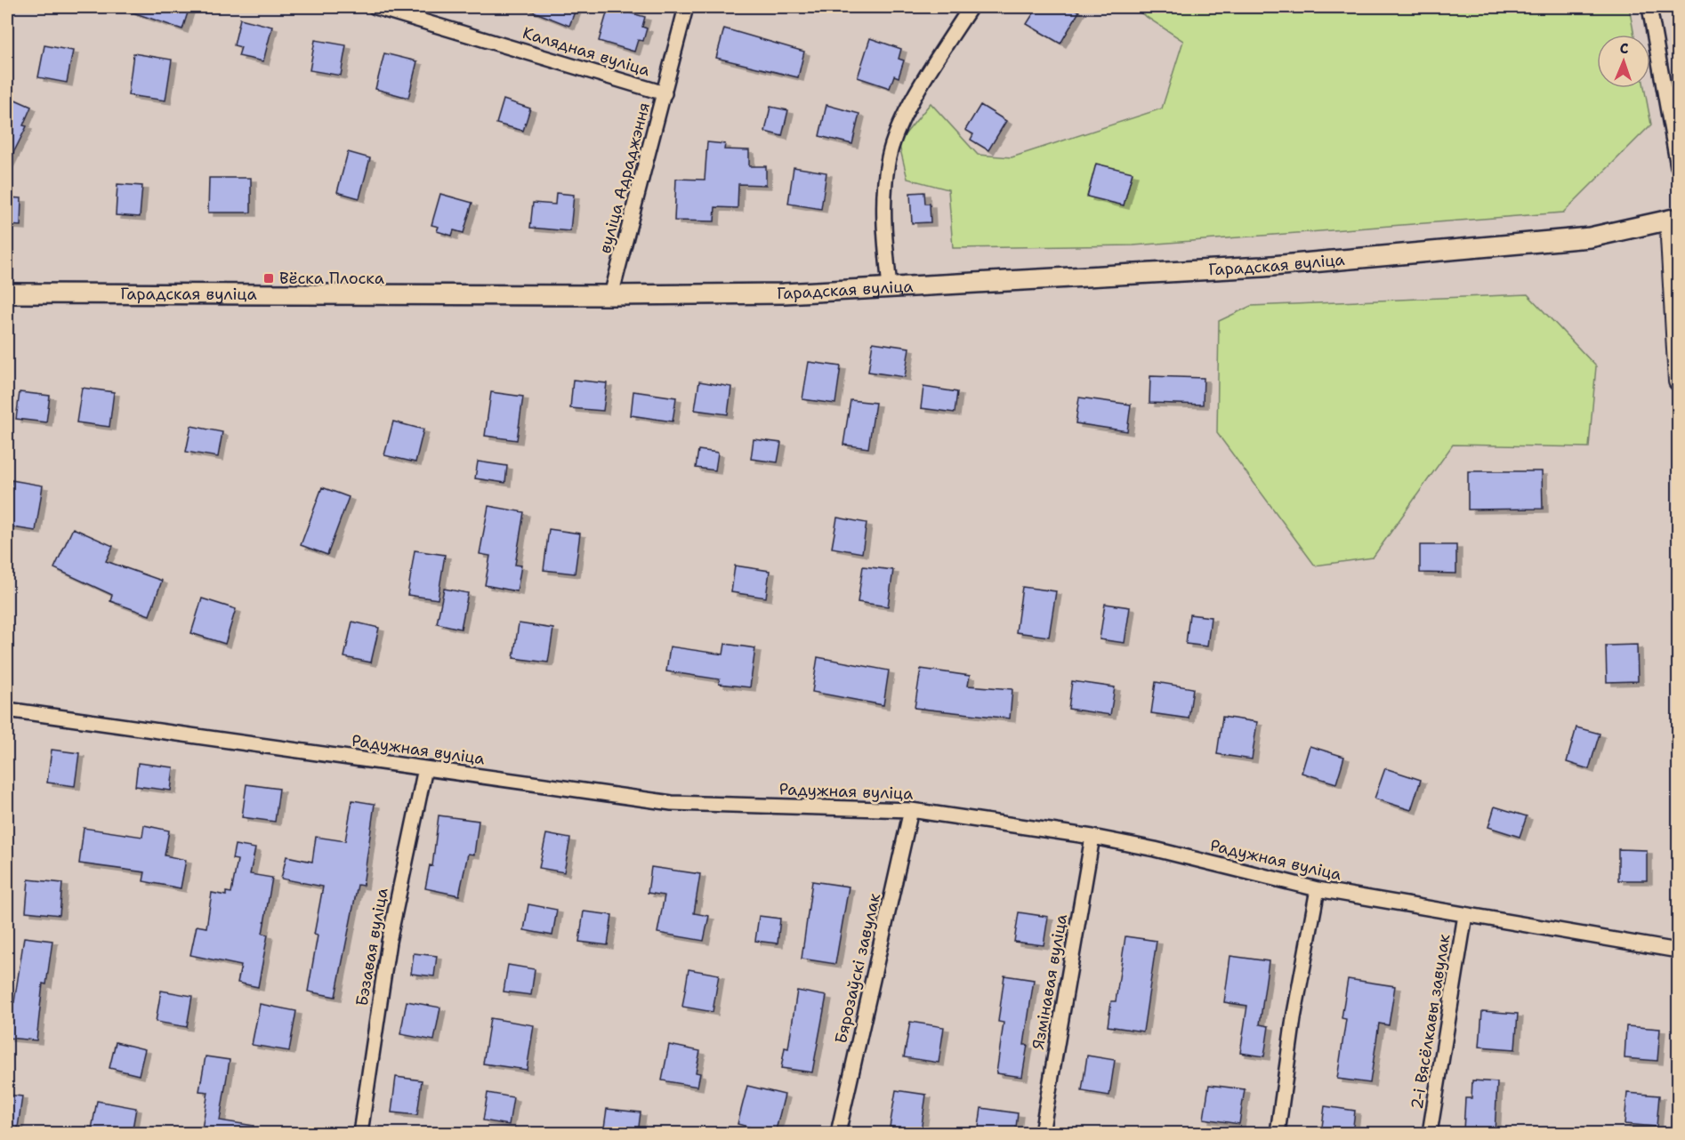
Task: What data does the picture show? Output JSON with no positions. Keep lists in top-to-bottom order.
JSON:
{
  "streets": {
    "main road": ["Гарадская вуліца"],
    "street": [
      "Калядная вуліца",
      "вуліца Адраджэння",
      "Радужная вуліца",
      "Бэзавая вуліца",
      "Бярозаўскі завулак",
      "Язмінавая вуліца",
      "2-і Вясёлкавы завулак"
    ]
  },
  "crossings": [
    ["Калядная вуліца", "вуліца Адраджэння"],
    ["вуліца Адраджэння", "Гарадская вуліца"],
    ["Радужная вуліца", "Бэзавая вуліца"],
    ["Радужная вуліца", "Бярозаўскі завулак"],
    ["Радужная вуліца", "Язмінавая вуліца"],
    ["Радужная вуліца", "2-і Вясёлкавы завулак"]
  ],
  "places": {
    "transit": ["Вёска Плоска"]
  },
  "north": "top"
}
